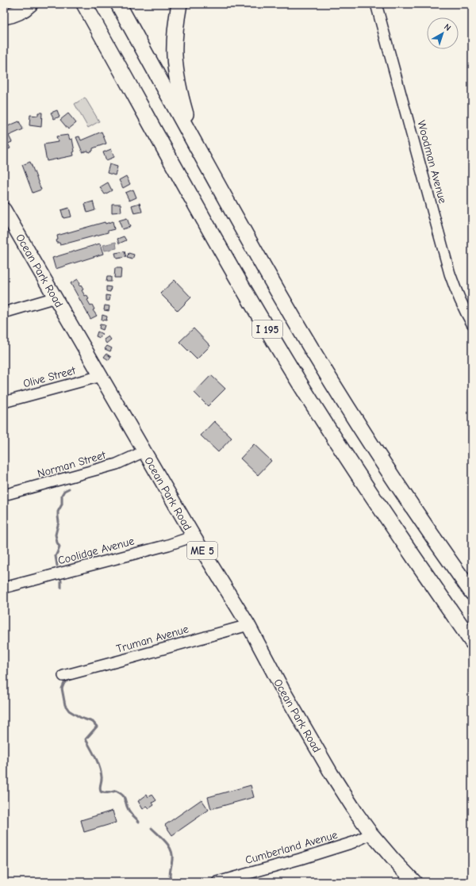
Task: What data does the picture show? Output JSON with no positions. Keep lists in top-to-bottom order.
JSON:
{
  "streets": {
    "highway": ["I 195"],
    "main road": ["Ocean Park Road", "ME 5"],
    "street": [
      "Woodman Avenue",
      "Olive Street",
      "Norman Street",
      "Coolidge Avenue",
      "Truman Avenue",
      "Cumberland Avenue"
    ]
  },
  "crossings": [
    ["Ocean Park Road", "Olive Street"],
    ["Ocean Park Road", "Norman Street"],
    ["Ocean Park Road", "Coolidge Avenue"],
    ["Ocean Park Road", "Truman Avenue"],
    ["Ocean Park Road", "Cumberland Avenue"]
  ],
  "north": "top right"
}
